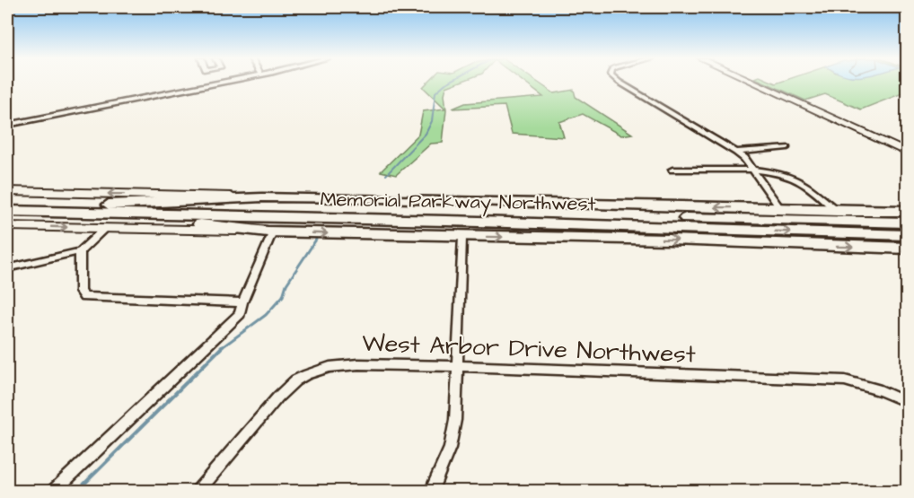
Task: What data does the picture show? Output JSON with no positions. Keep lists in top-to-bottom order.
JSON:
{
  "streets": {
    "highway": ["Memorial Parkway Northwest"],
    "street": ["West Arbor Drive Northwest"]
  }
}
